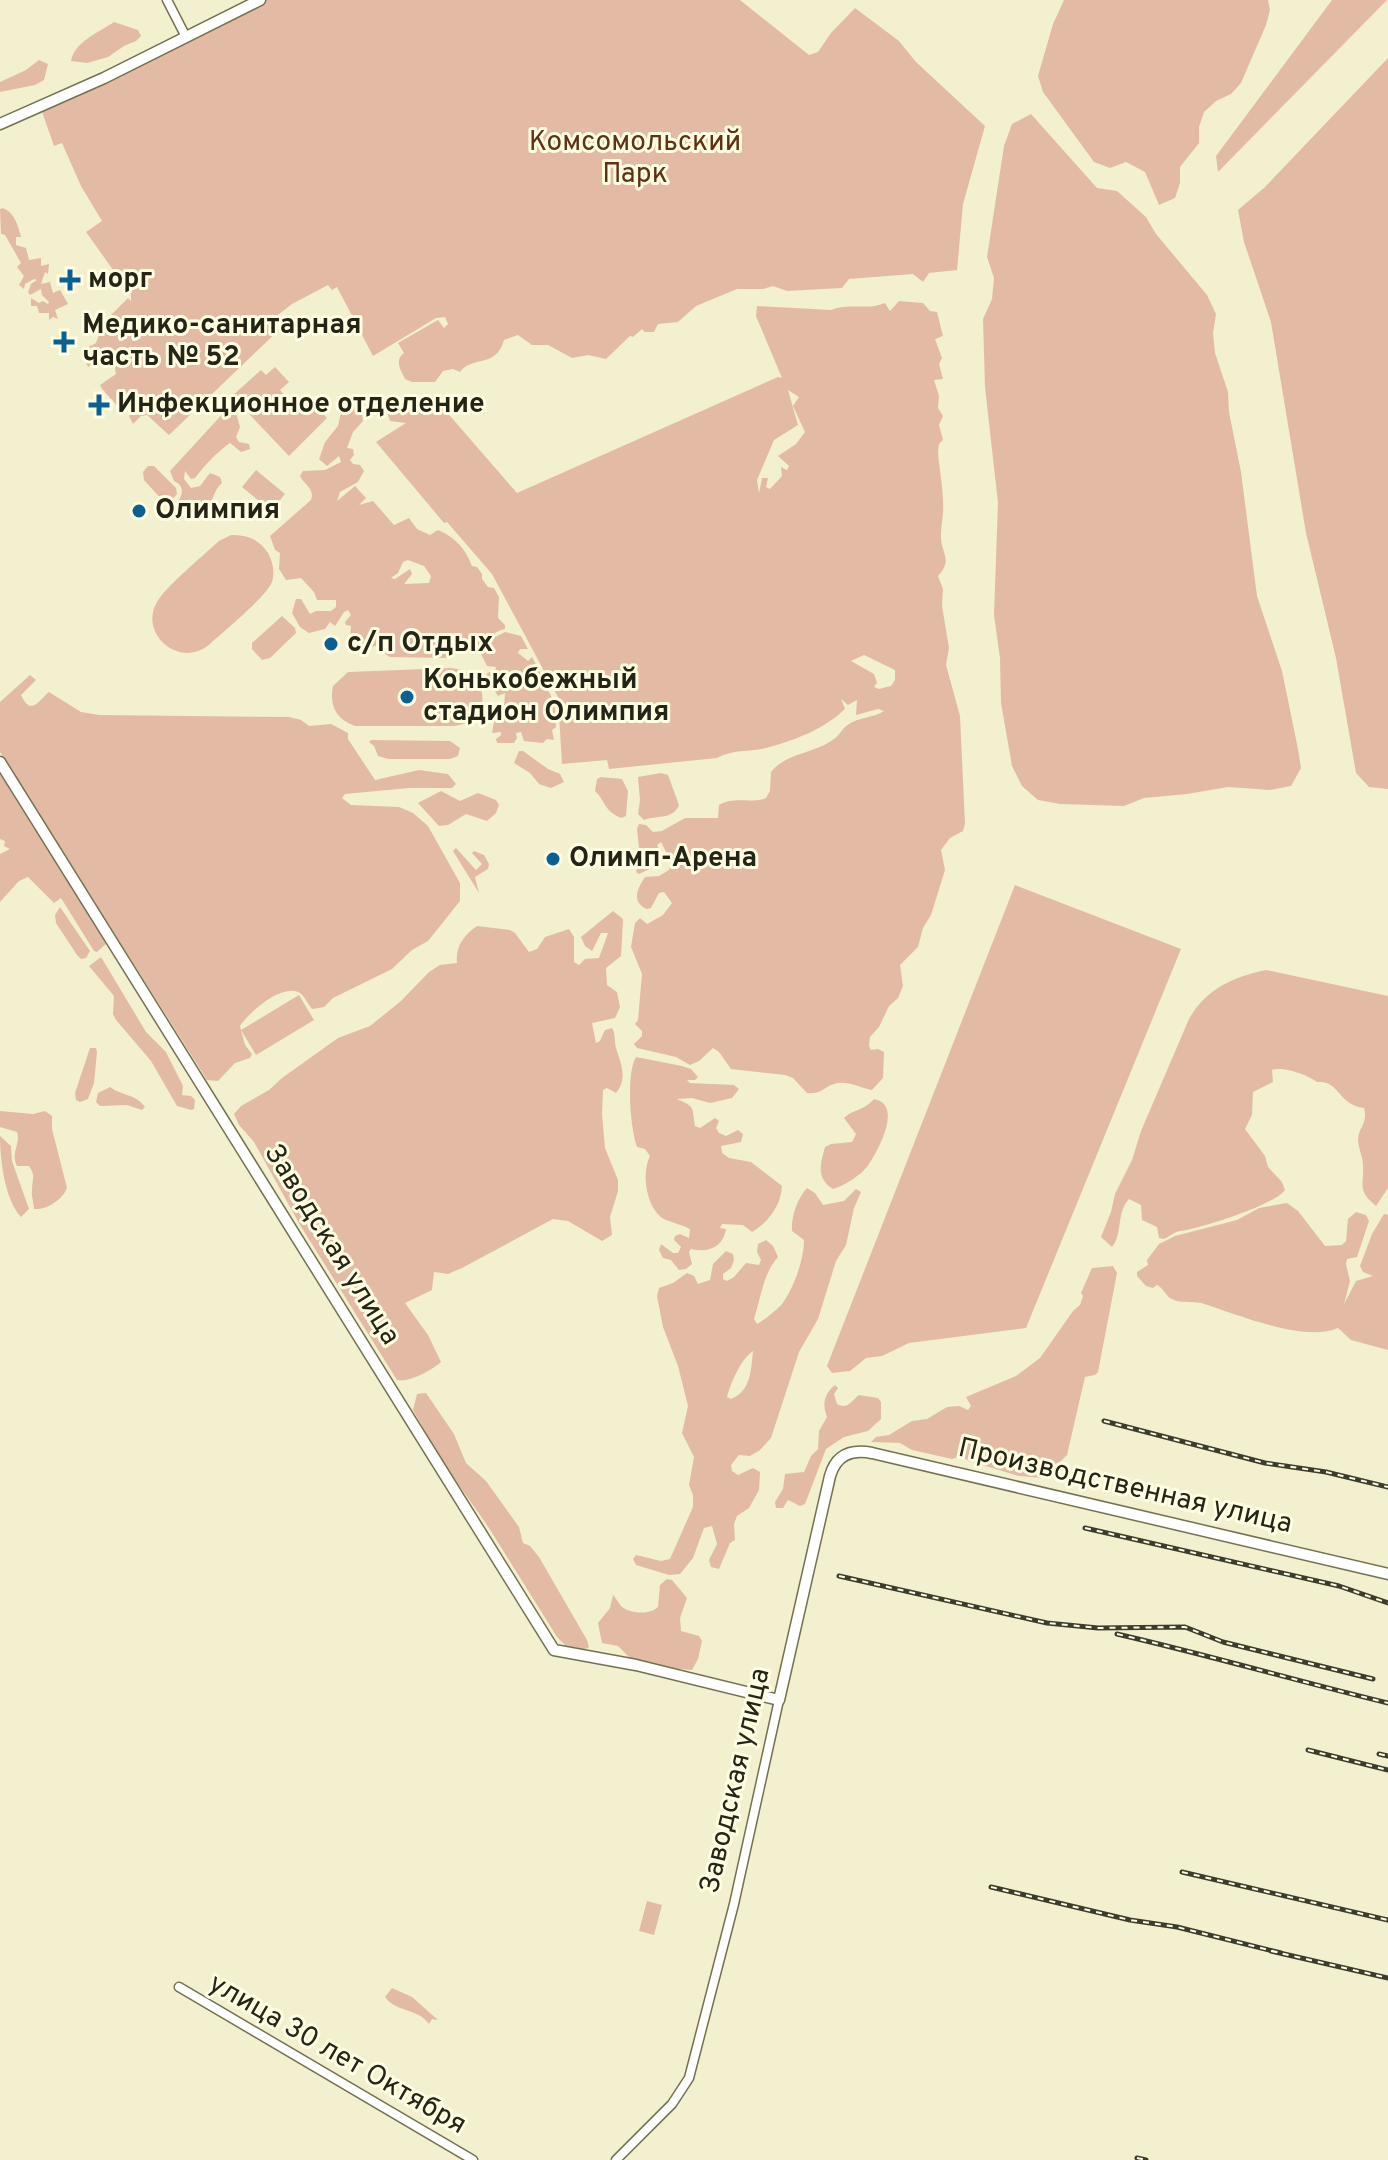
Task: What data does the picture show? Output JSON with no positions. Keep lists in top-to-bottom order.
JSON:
{
  "streets": {
    "main road": ["Заводская улица", "Производственная улица"],
    "street": ["улица 30 лет Октября"]
  },
  "crossings": [
    ["Заводская улица", "Производственная улица"]
  ],
  "parks": ["Комсомольский Парк"],
  "places": {
    "health": ["морг", "Медико-санитарная часть № 52", "Инфекционное отделение"],
    "other": [
      "Олимпия",
      "с/п Отдых",
      "Конькобежный стадион Олимпия",
      "Олимп-Арена"
    ]
  }
}
